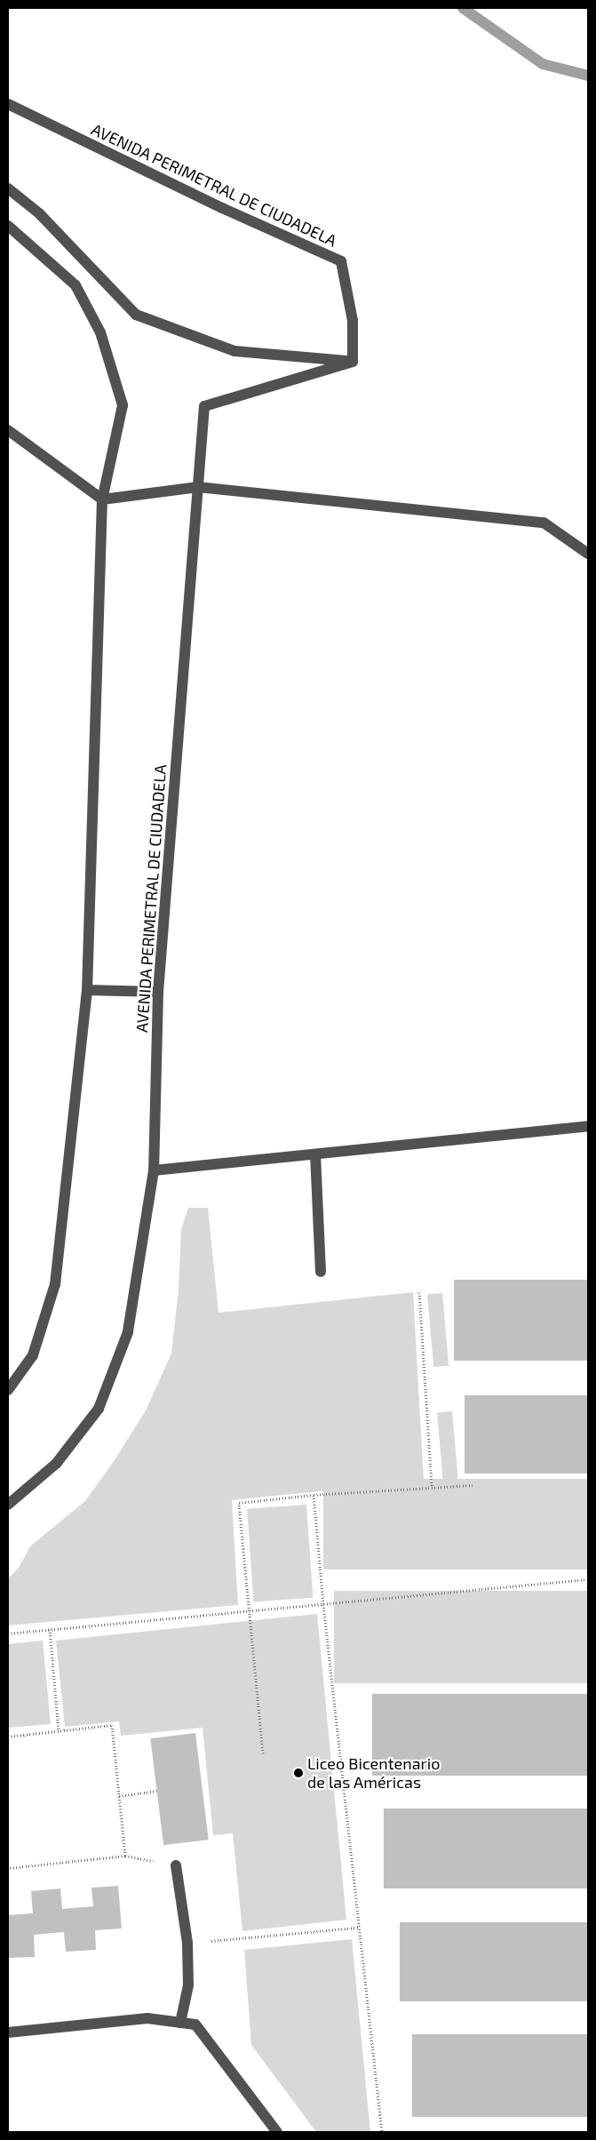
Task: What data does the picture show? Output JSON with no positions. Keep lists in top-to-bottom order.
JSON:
{
  "streets": {
    "street": ["AVENIDA PERIMETRAL DE CIUDADELA"]
  },
  "places": ["Liceo Bicentenario de las Américas"]
}
